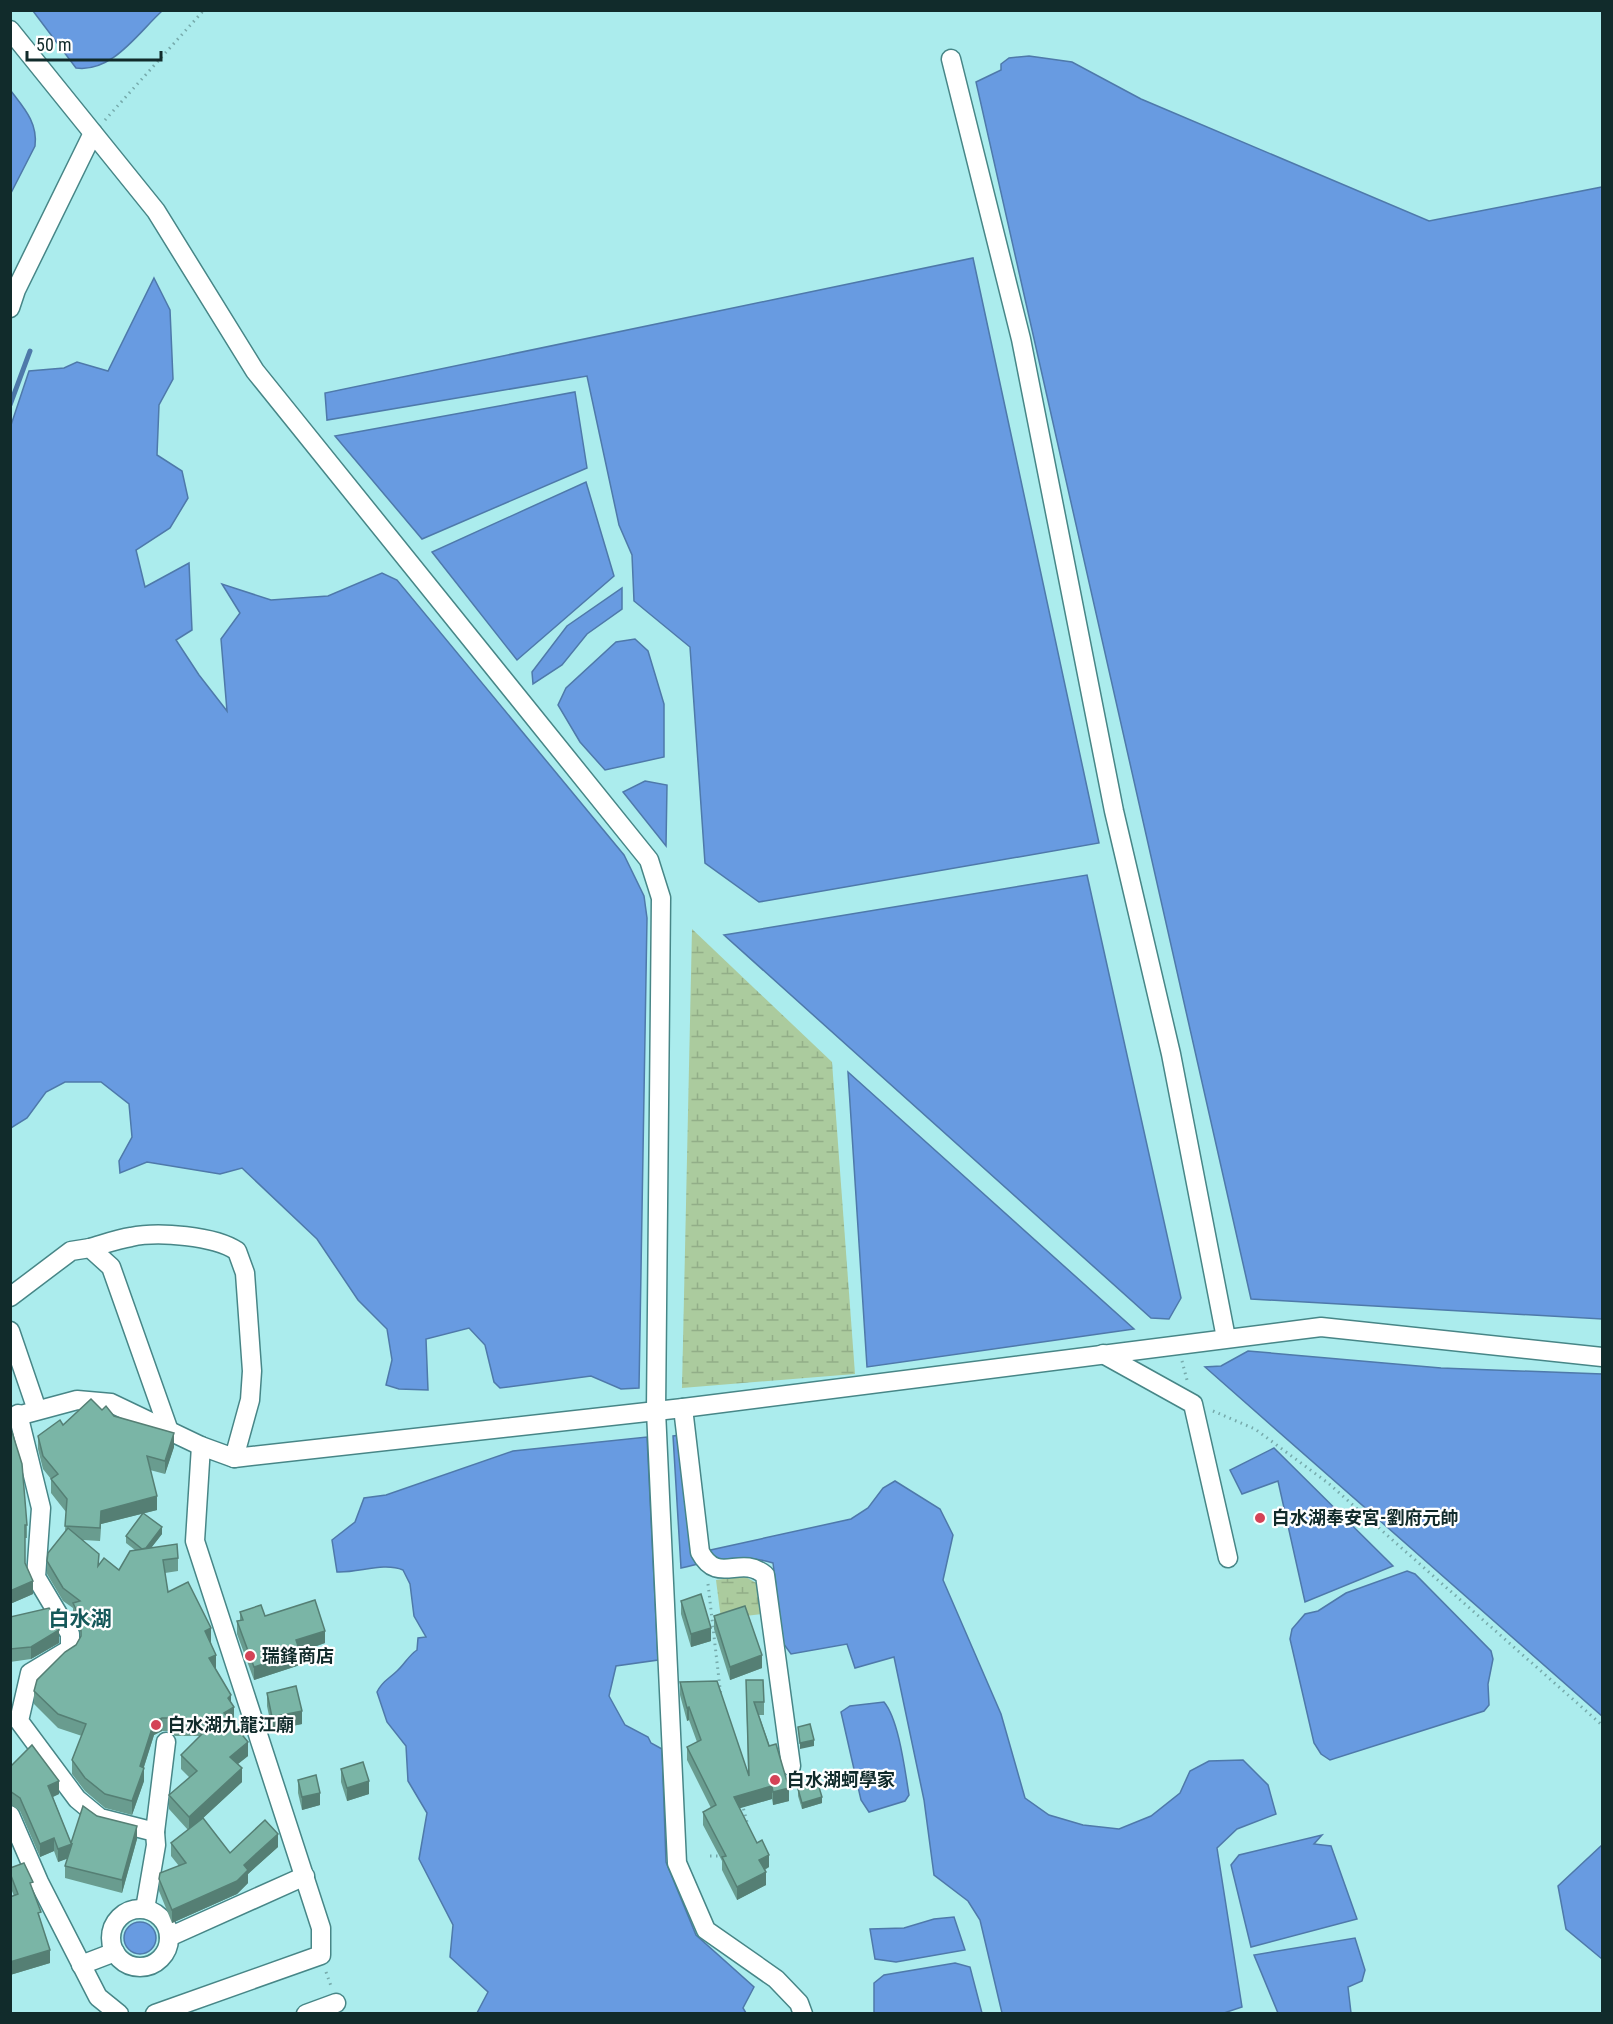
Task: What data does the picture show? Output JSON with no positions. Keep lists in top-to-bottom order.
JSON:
{
  "districts": ["白水湖"],
  "places": [
    "白水湖奉安宮-劉府元帥",
    "瑞鋒商店",
    "白水湖九龍江廟",
    "白水湖蚵學家"
  ],
  "scale_bar": "50 m"
}
